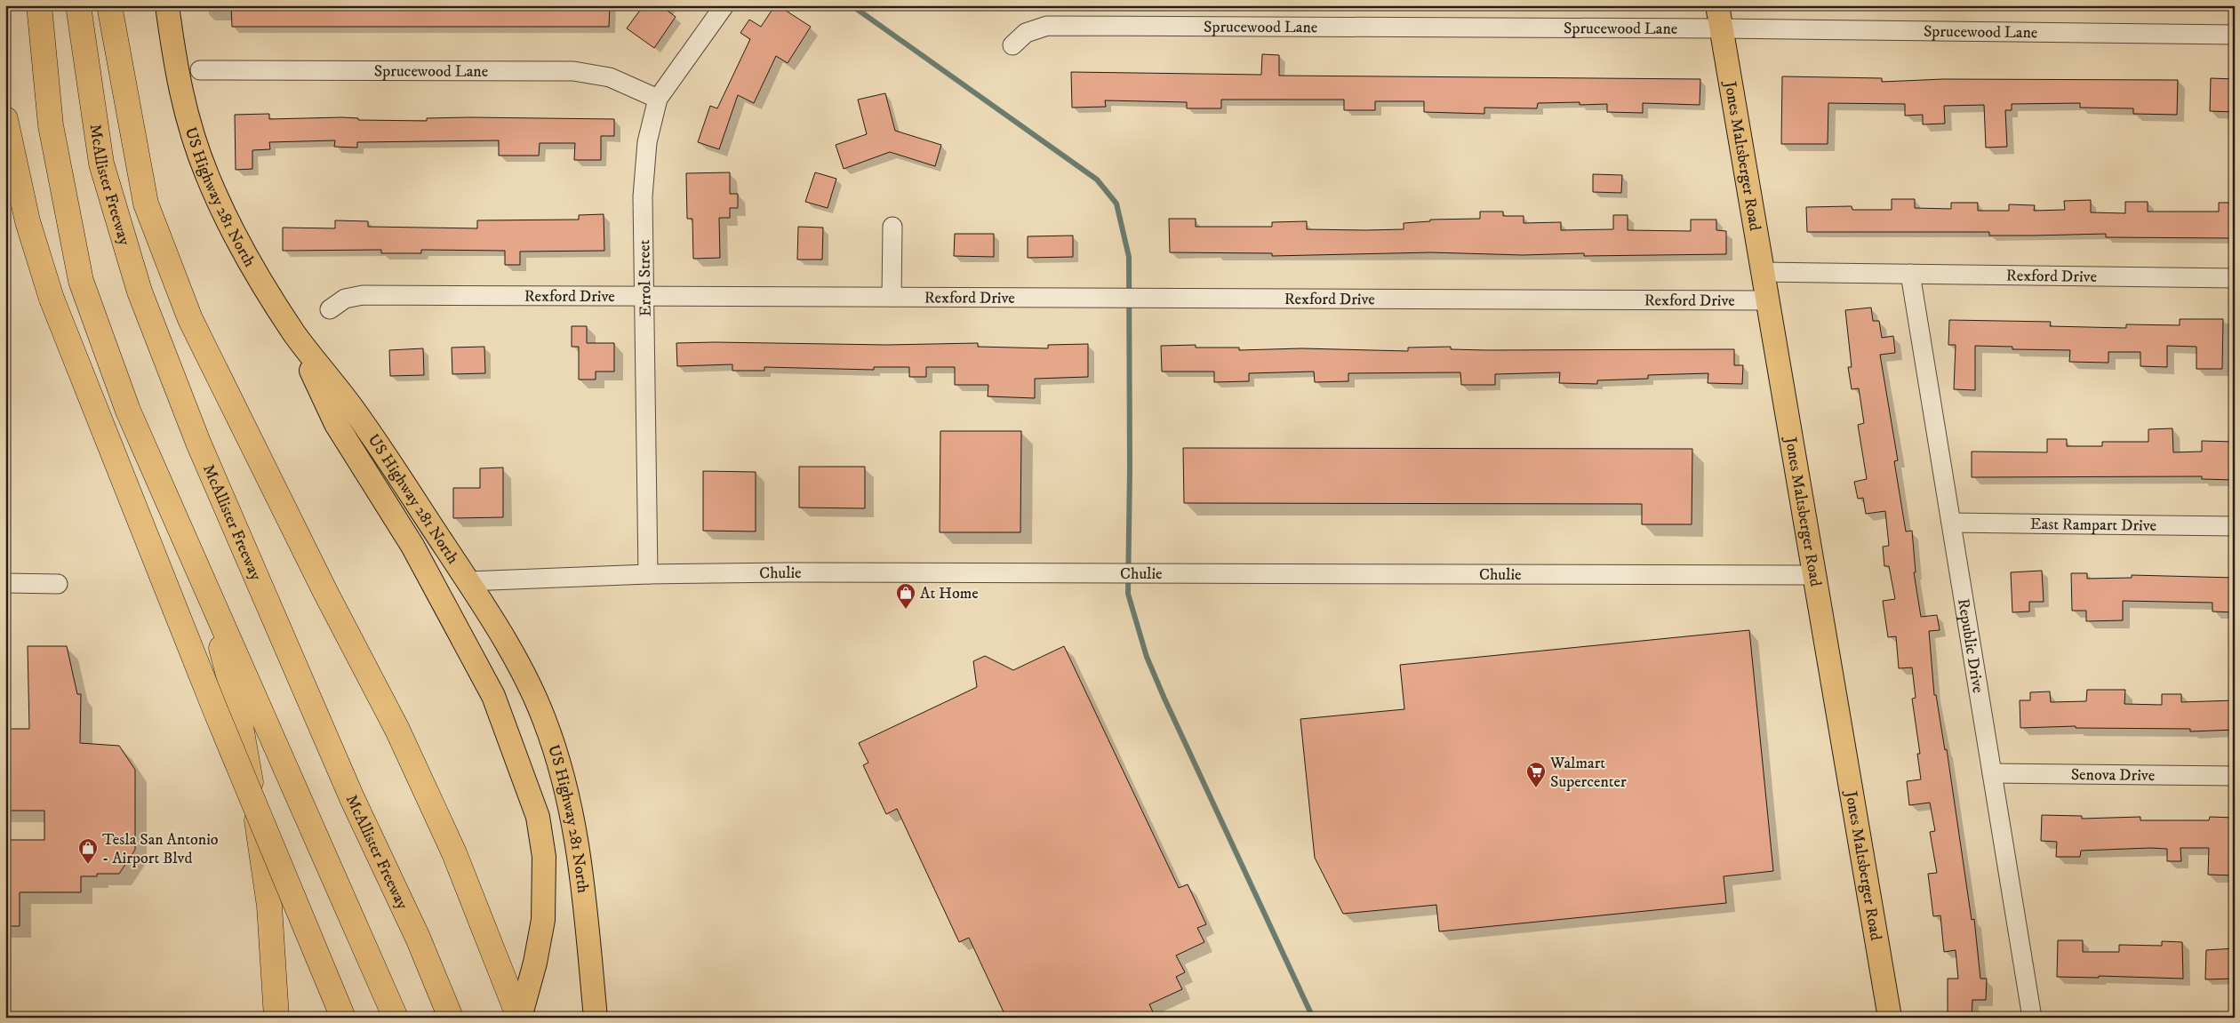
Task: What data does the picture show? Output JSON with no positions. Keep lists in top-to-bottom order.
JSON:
{
  "streets": {
    "highway": ["McAllister Freeway"],
    "main road": ["Jones Maltsberger Road", "US Highway 281 North"],
    "street": [
      "Sprucewood Lane",
      "Rexford Drive",
      "Errol Street",
      "East Rampart Drive",
      "Chulie",
      "Republic Drive",
      "Senova Drive"
    ]
  },
  "crossings": [
    ["Sprucewood Lane", "Jones Maltsberger Road"],
    ["Sprucewood Lane", "Errol Street"],
    ["Jones Maltsberger Road", "Rexford Drive"],
    ["Jones Maltsberger Road", "Chulie"],
    ["US Highway 281 North", "Chulie"],
    ["Rexford Drive", "Errol Street"],
    ["Rexford Drive", "Republic Drive"],
    ["Errol Street", "Chulie"],
    ["East Rampart Drive", "Republic Drive"],
    ["Republic Drive", "Senova Drive"]
  ],
  "places": {
    "shop": ["At Home", "Tesla San Antonio - Airport Blvd"],
    "supermarket": ["Walmart Supercenter"]
  }
}
